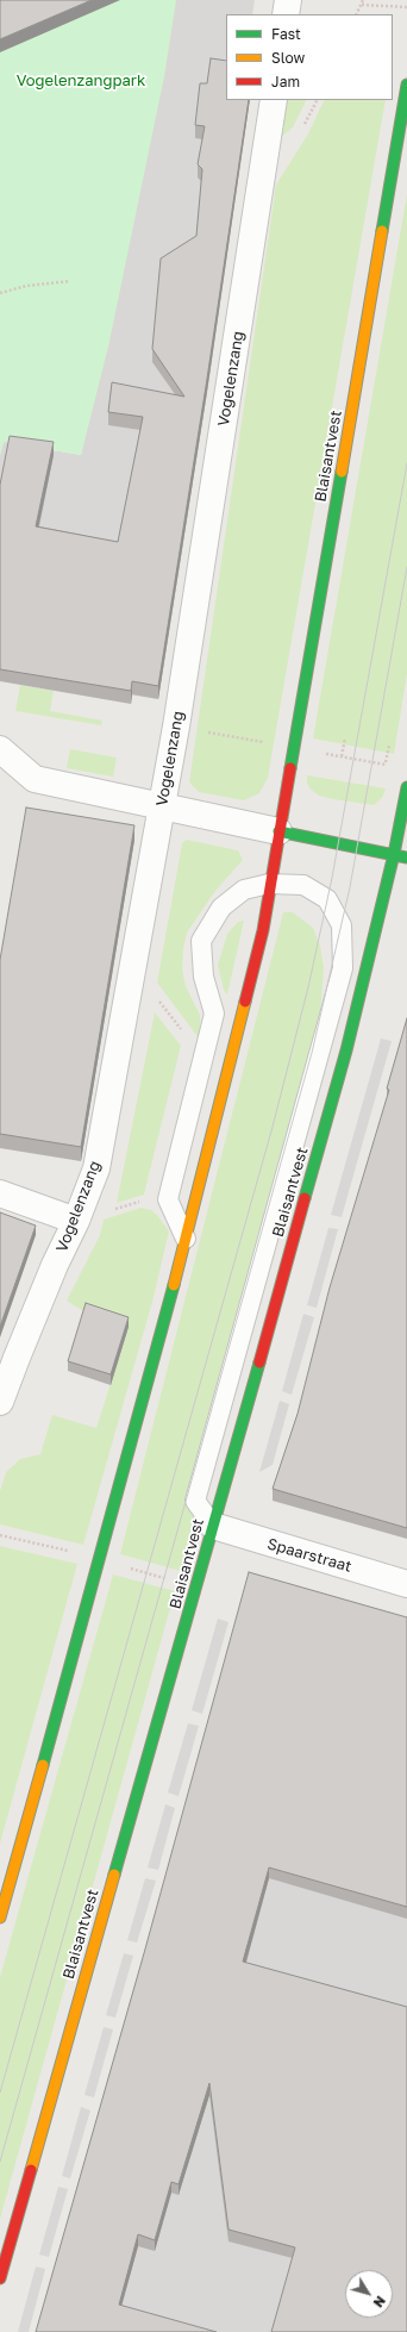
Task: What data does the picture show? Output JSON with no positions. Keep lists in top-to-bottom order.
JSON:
{
  "streets": {
    "main road": ["Blaisantvest"],
    "street": ["Vogelenzang", "Spaarstraat"]
  },
  "crossings": [
    ["Blaisantvest", "Spaarstraat"]
  ],
  "parks": ["Vogelenzangpark"],
  "legend": ["Fast", "Slow", "Jam"],
  "north": "bottom right"
}
